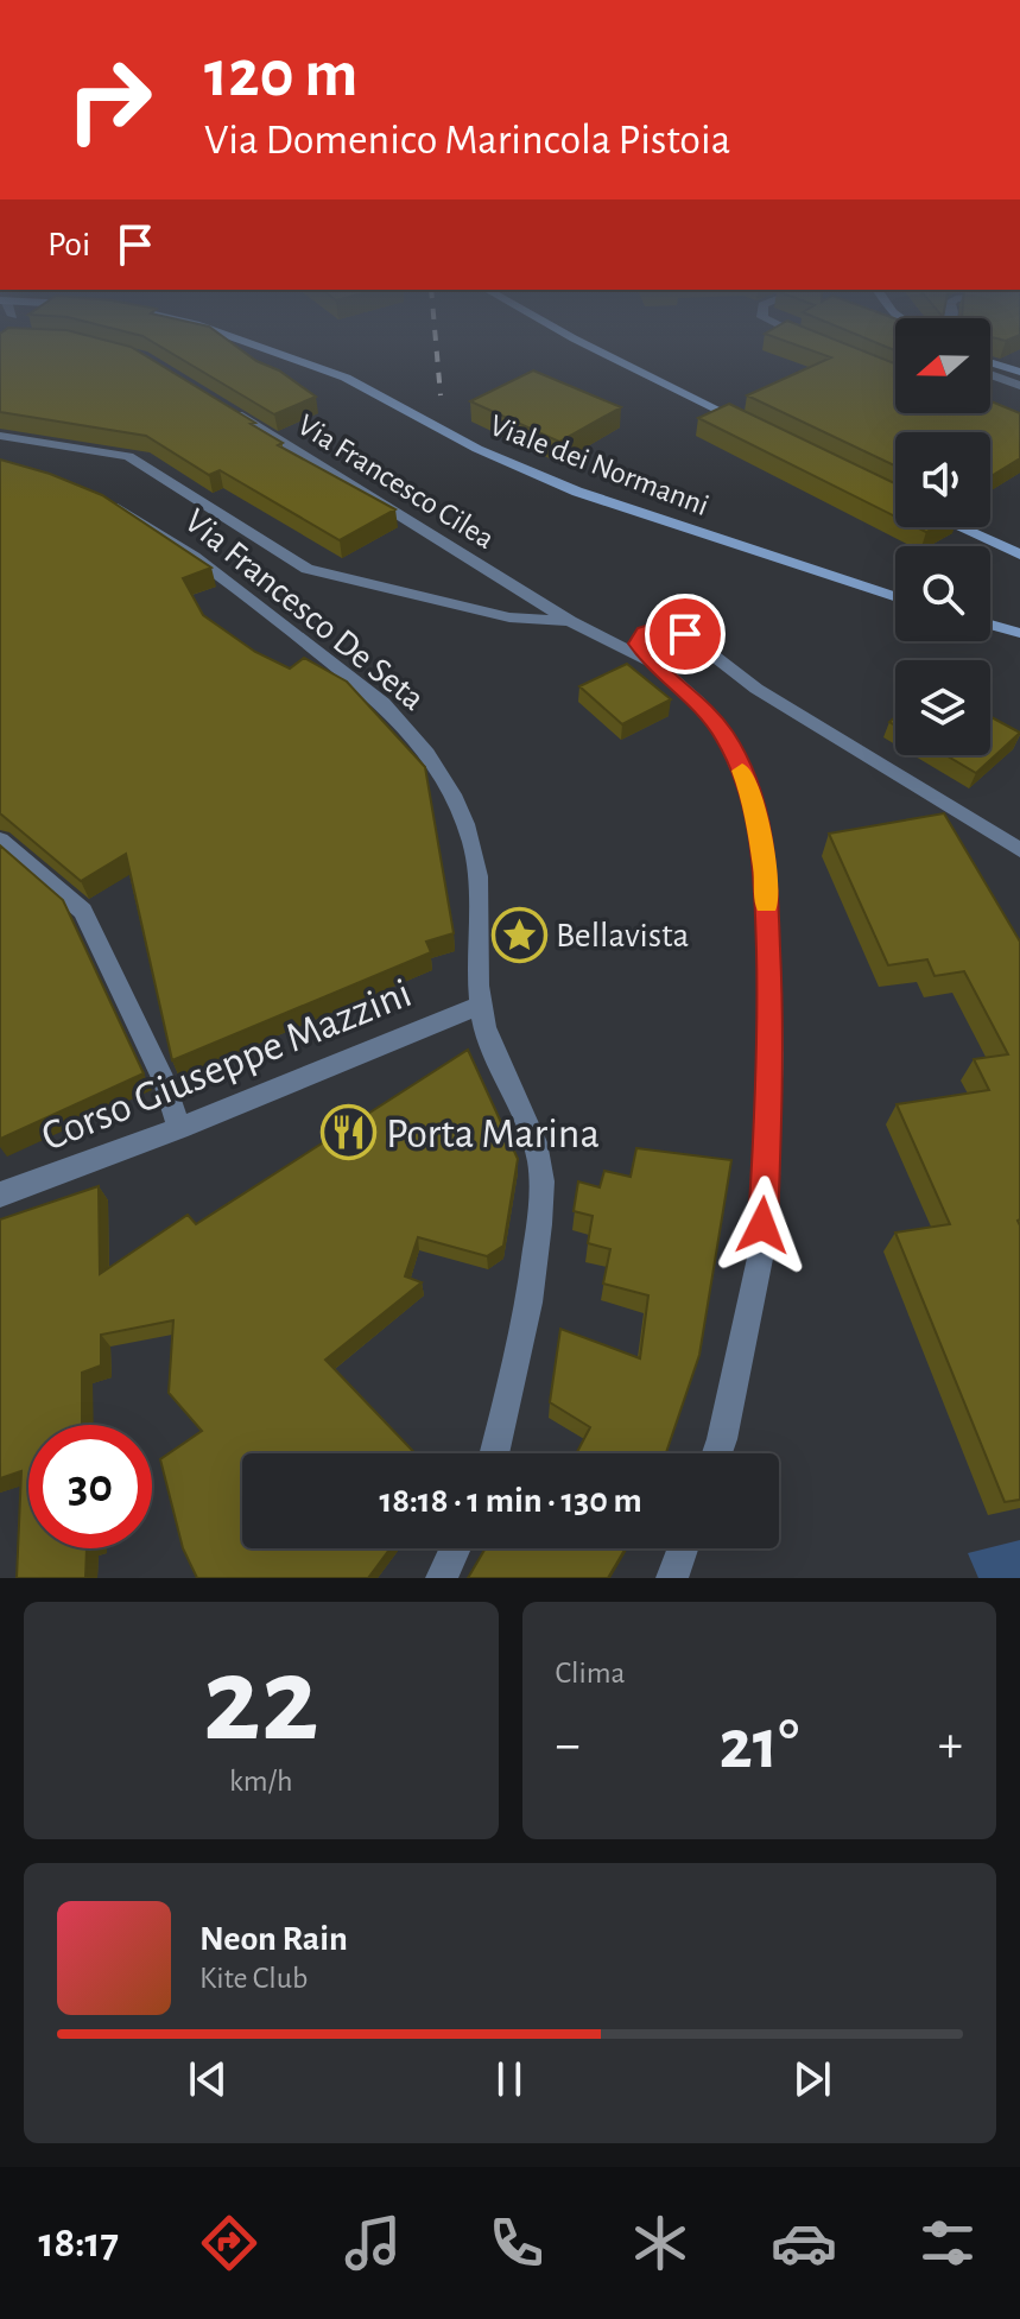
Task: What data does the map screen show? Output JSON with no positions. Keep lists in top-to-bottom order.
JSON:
{
  "streets": {
    "street": [
      "Viale dei Normanni",
      "Via Francesco Cilea",
      "Via Francesco De Seta",
      "Corso Giuseppe Mazzini"
    ]
  },
  "crossings": [
    ["Via Francesco De Seta", "Corso Giuseppe Mazzini"]
  ],
  "places": {
    "place": ["Bellavista"],
    "restaurant": ["Porta Marina"]
  },
  "north": "left",
  "page": {
    "turn": ["120 m", "Via Domenico Marincola Pistoia"],
    "then": "Poi",
    "limit": "30",
    "trip": "18:18 · 1 min · 130 m",
    "tile": [
      ["22", "km/h"],
      "Clima"
    ],
    "heat": ["−", "21°", "+"],
    "song": ["Neon Rain", "Kite Club"],
    "tabs": "18:17"
  }
}
